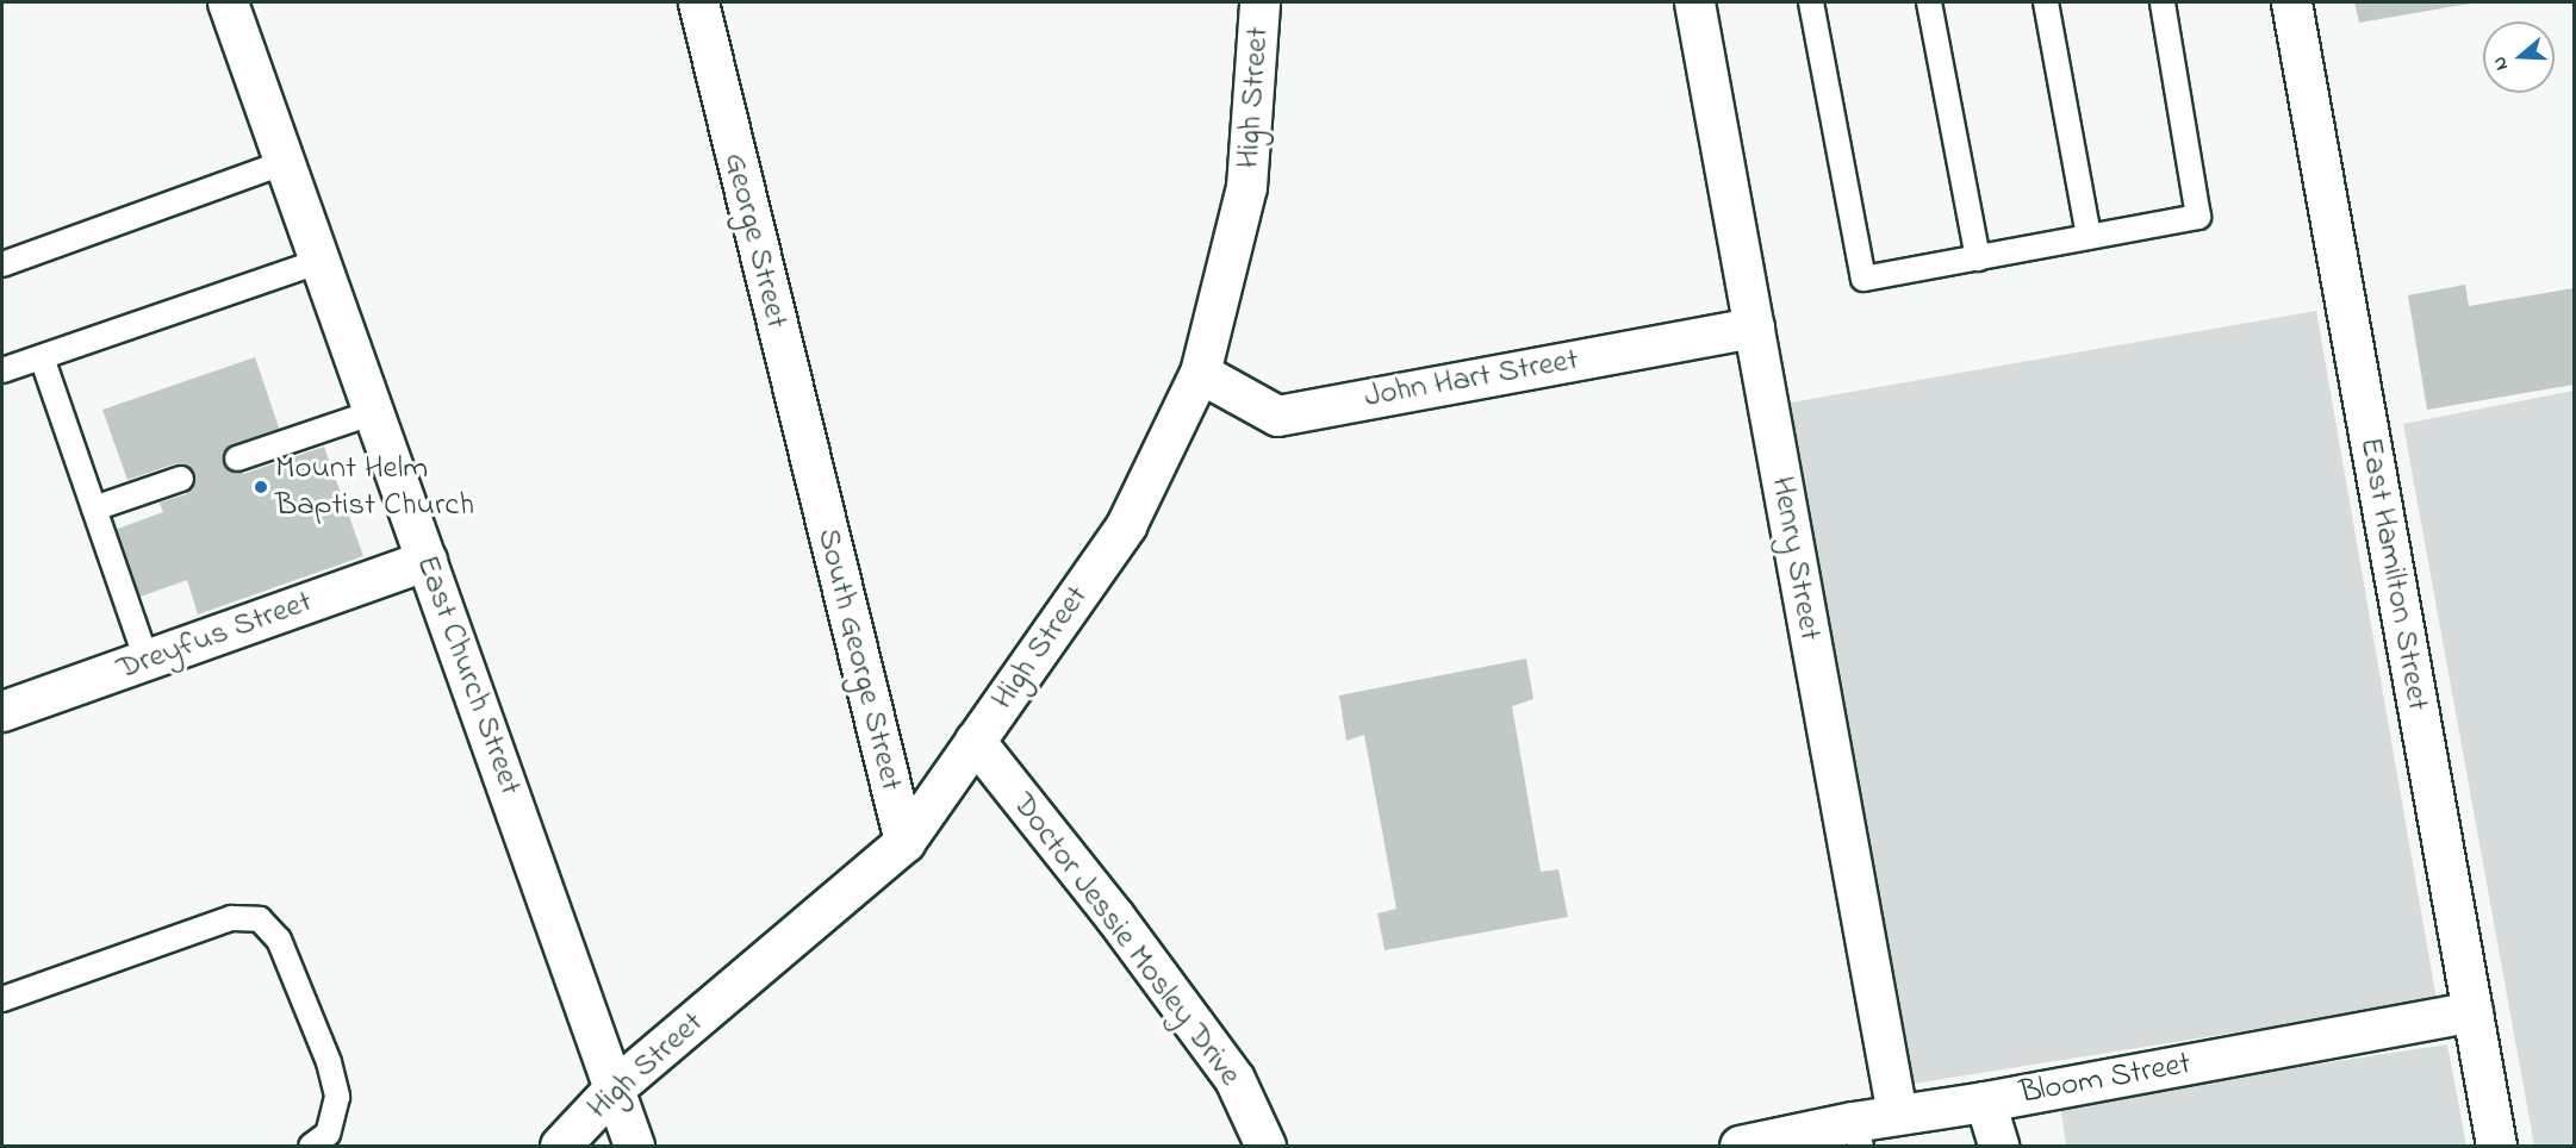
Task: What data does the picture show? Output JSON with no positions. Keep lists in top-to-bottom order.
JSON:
{
  "streets": {
    "street": [
      "High Street",
      "George Street",
      "John Hart Street",
      "Henry Street",
      "East Hamilton Street",
      "Dreyfus Street",
      "South George Street",
      "East Church Street",
      "Doctor Jessie Mosley Drive",
      "Bloom Street"
    ]
  },
  "crossings": [
    ["High Street", "John Hart Street"],
    ["High Street", "South George Street"],
    ["High Street", "East Church Street"],
    ["High Street", "Doctor Jessie Mosley Drive"],
    ["George Street", "South George Street"],
    ["John Hart Street", "Henry Street"],
    ["Henry Street", "Bloom Street"],
    ["East Hamilton Street", "Bloom Street"],
    ["Dreyfus Street", "East Church Street"]
  ],
  "places": ["Mount Helm Baptist Church"],
  "north": "left"
}
